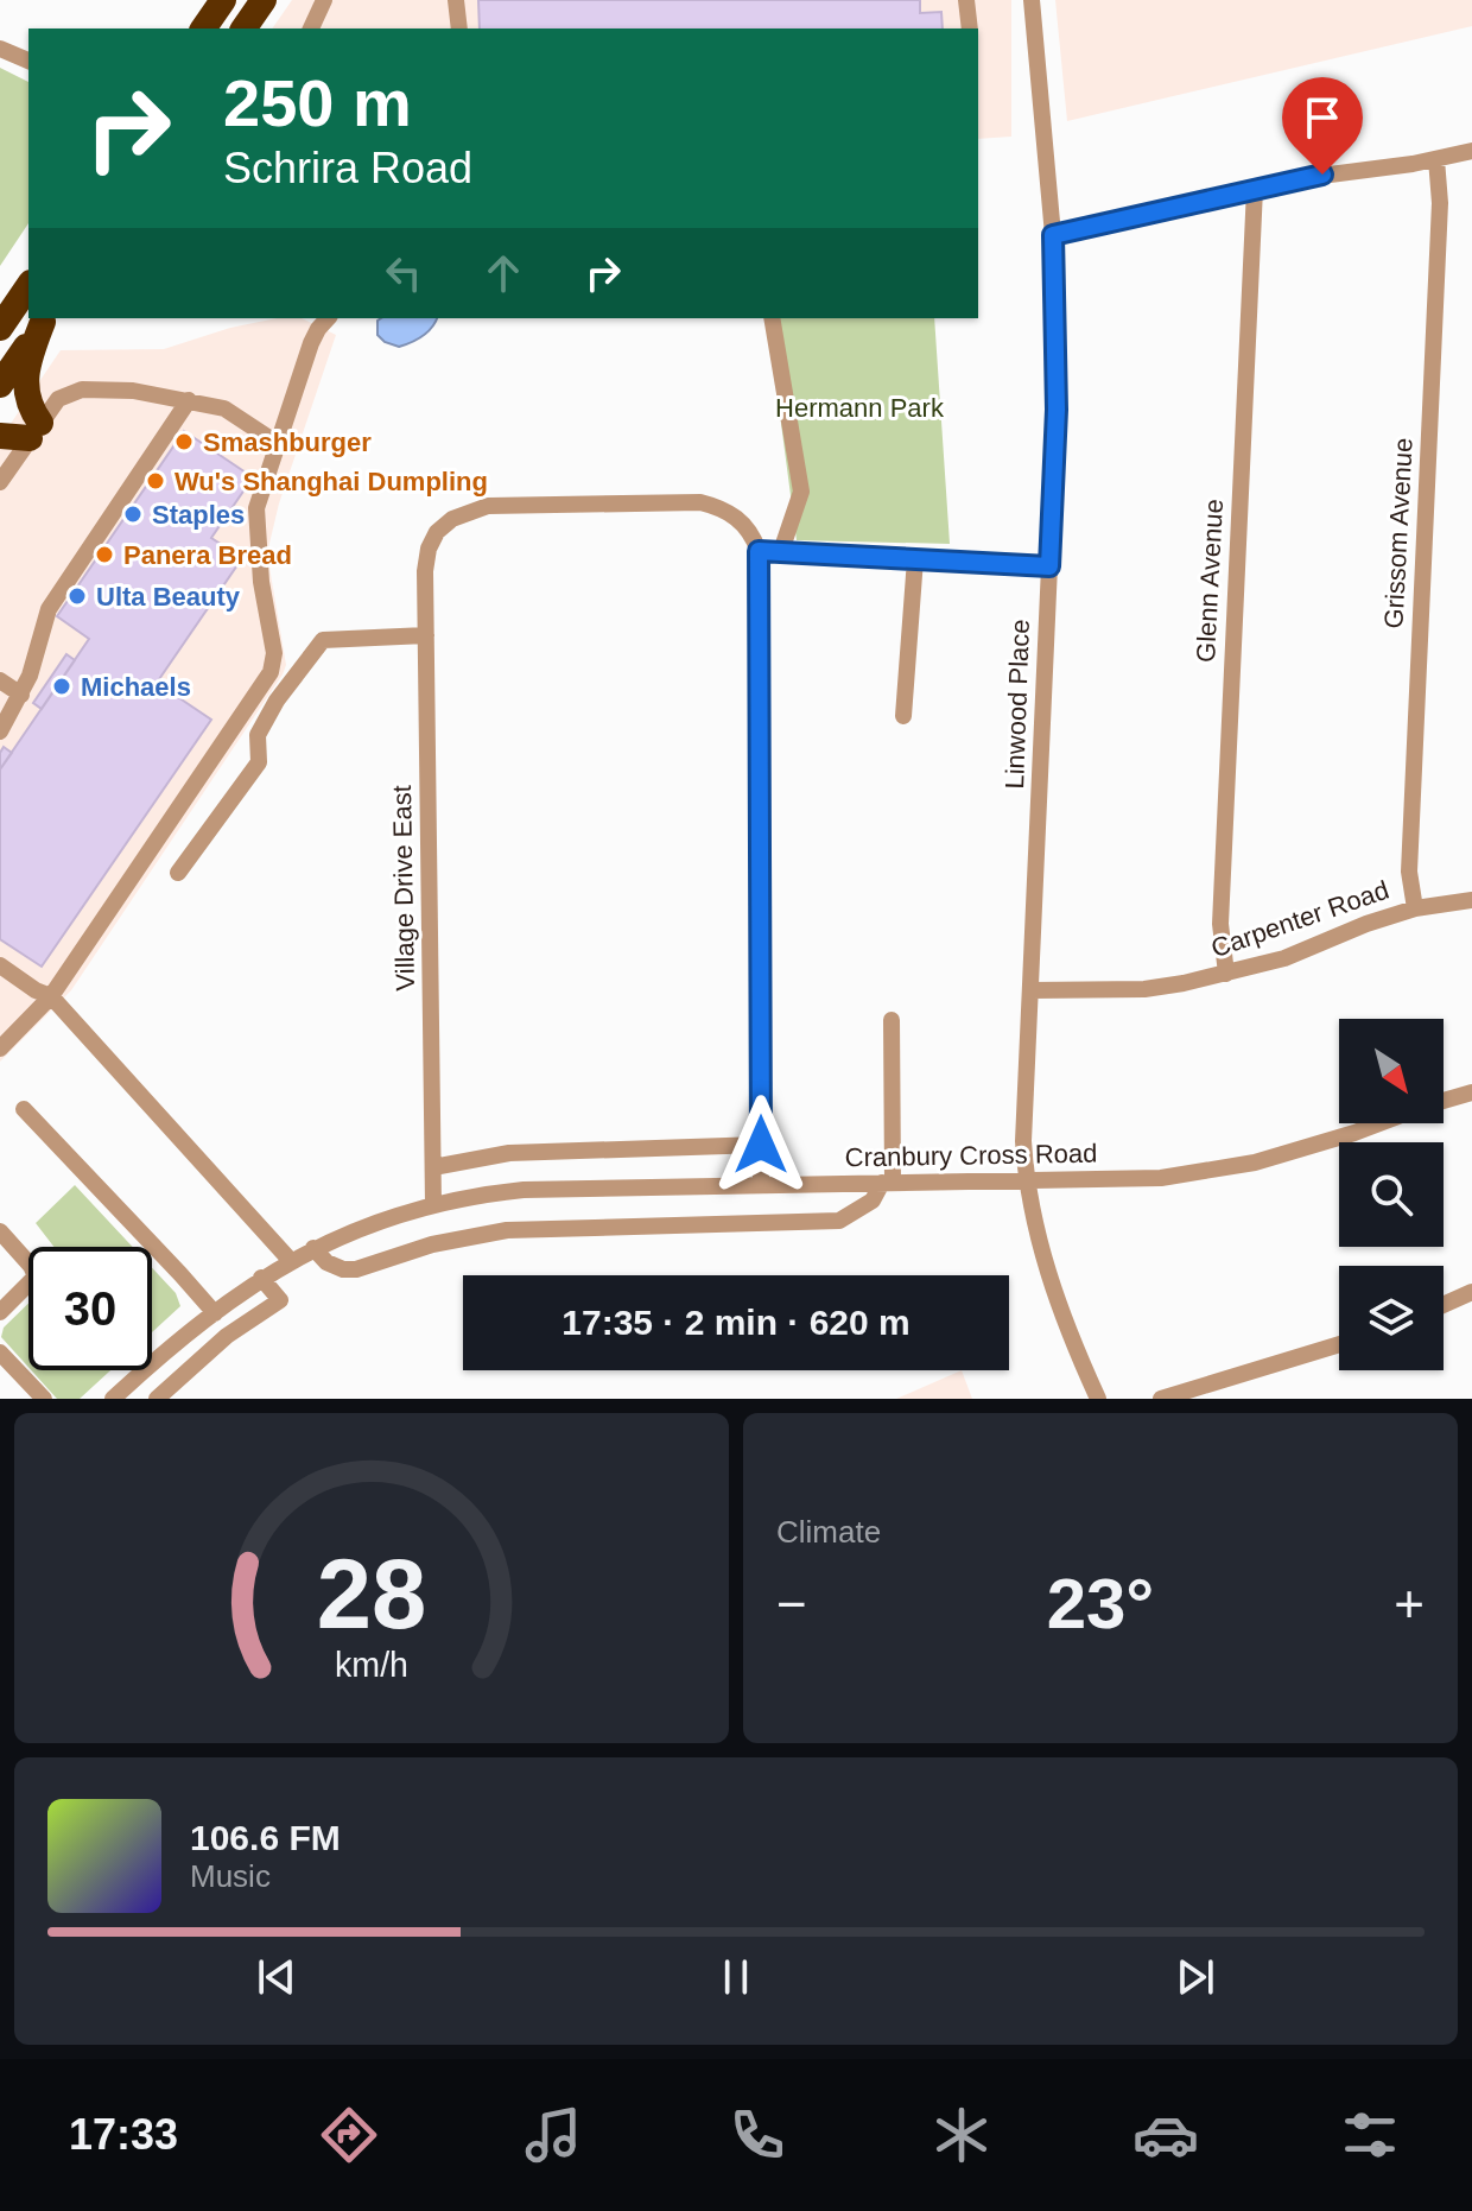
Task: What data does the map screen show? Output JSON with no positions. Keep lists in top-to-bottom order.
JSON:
{
  "streets": {
    "street": [
      "Grissom Avenue",
      "Glenn Avenue",
      "Linwood Place",
      "Village Drive East",
      "Carpenter Road",
      "Cranbury Cross Road"
    ]
  },
  "crossings": [
    ["Grissom Avenue", "Carpenter Road"],
    ["Glenn Avenue", "Carpenter Road"],
    ["Linwood Place", "Carpenter Road"],
    ["Linwood Place", "Cranbury Cross Road"],
    ["Village Drive East", "Cranbury Cross Road"]
  ],
  "parks": ["Hermann Park"],
  "places": [
    "Smashburger",
    "Wu's Shanghai Dumpling",
    "Staples",
    "Panera Bread",
    "Ulta Beauty",
    "Michaels"
  ],
  "north": "bottom right",
  "page": {
    "turn": ["250 m", "Schrira Road"],
    "limit": "30",
    "trip": "17:35 · 2 min · 620 m",
    "tile": "Climate",
    "heat": ["−", "23°", "+"],
    "song": ["106.6 FM", "Music"],
    "tabs": "17:33",
    "gauge": ["28", "km/h"]
  }
}
